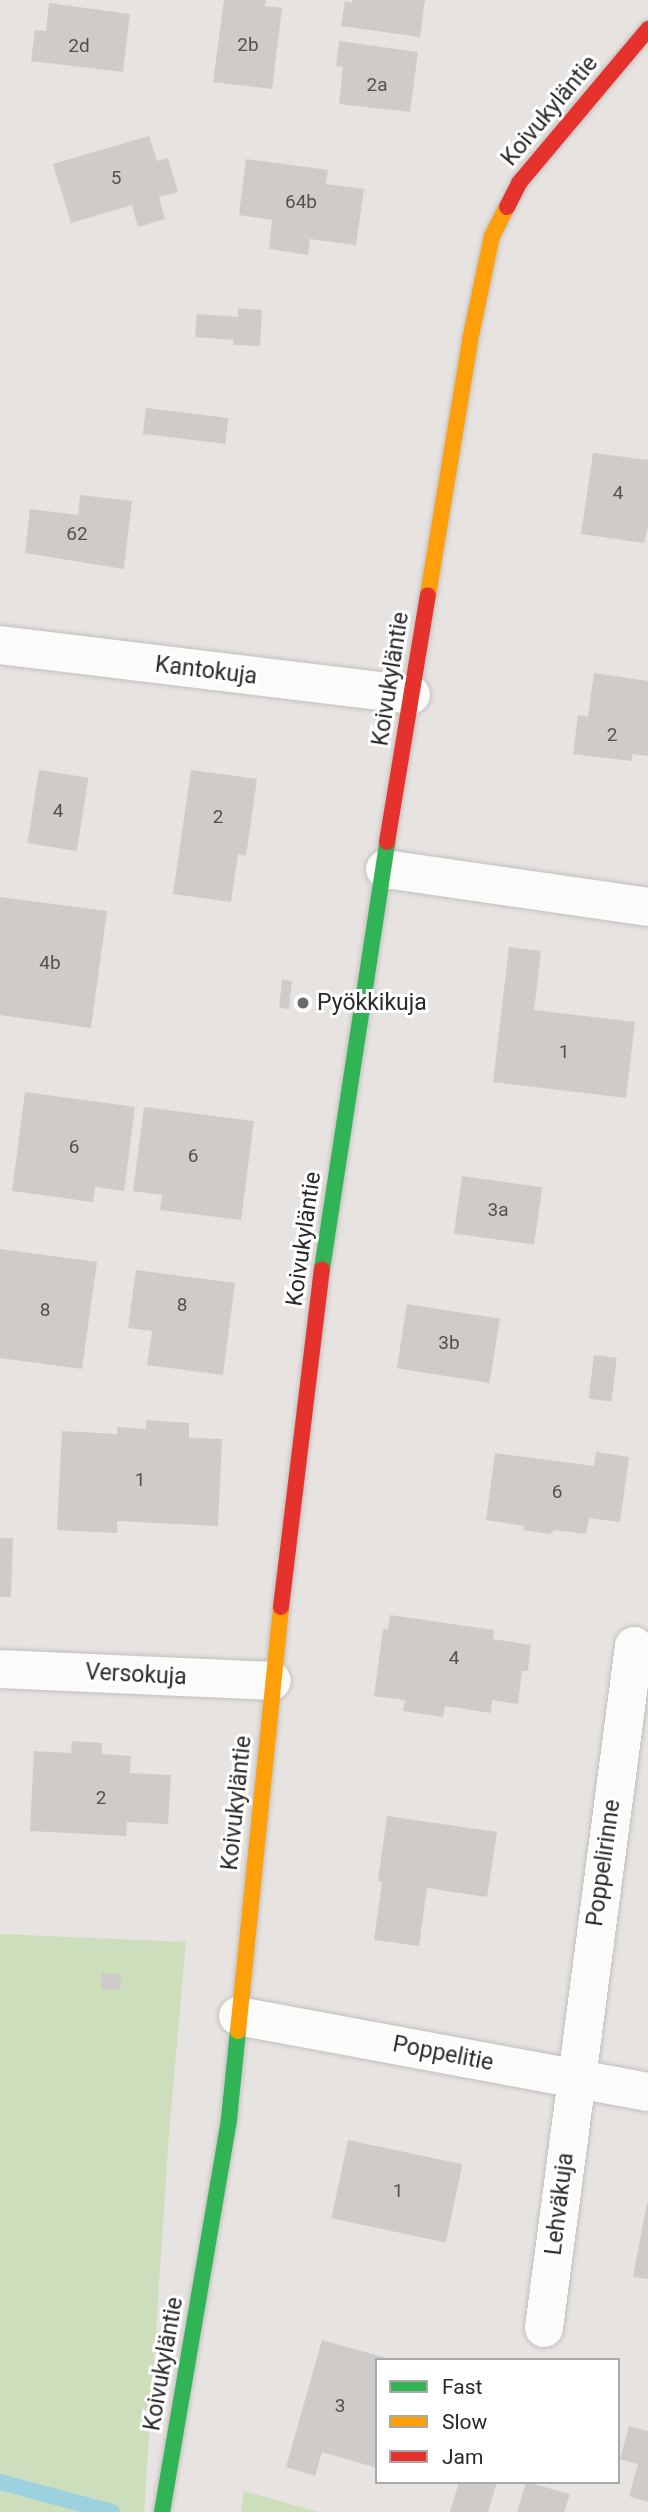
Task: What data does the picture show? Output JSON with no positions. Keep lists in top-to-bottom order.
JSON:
{
  "streets": {
    "main road": ["Koivukyläntie"],
    "street": [
      "Kantokuja",
      "Versokuja",
      "Poppelirinne",
      "Poppelitie",
      "Lehväkuja"
    ]
  },
  "crossings": [
    ["Koivukyläntie", "Kantokuja"],
    ["Koivukyläntie", "Versokuja"],
    ["Koivukyläntie", "Poppelitie"],
    ["Poppelirinne", "Poppelitie"],
    ["Poppelirinne", "Lehväkuja"],
    ["Poppelitie", "Lehväkuja"]
  ],
  "places": ["Pyökkikuja"],
  "house_numbers": [
    "2b",
    "2d",
    "2a",
    "5",
    "64b",
    "4",
    "62",
    "2",
    "4",
    "2",
    "4b",
    "1",
    "6",
    "6",
    "3a",
    "8",
    "8",
    "3b",
    "1",
    "6",
    "4",
    "2",
    "1",
    "3"
  ],
  "legend": ["Fast", "Slow", "Jam"]
}
